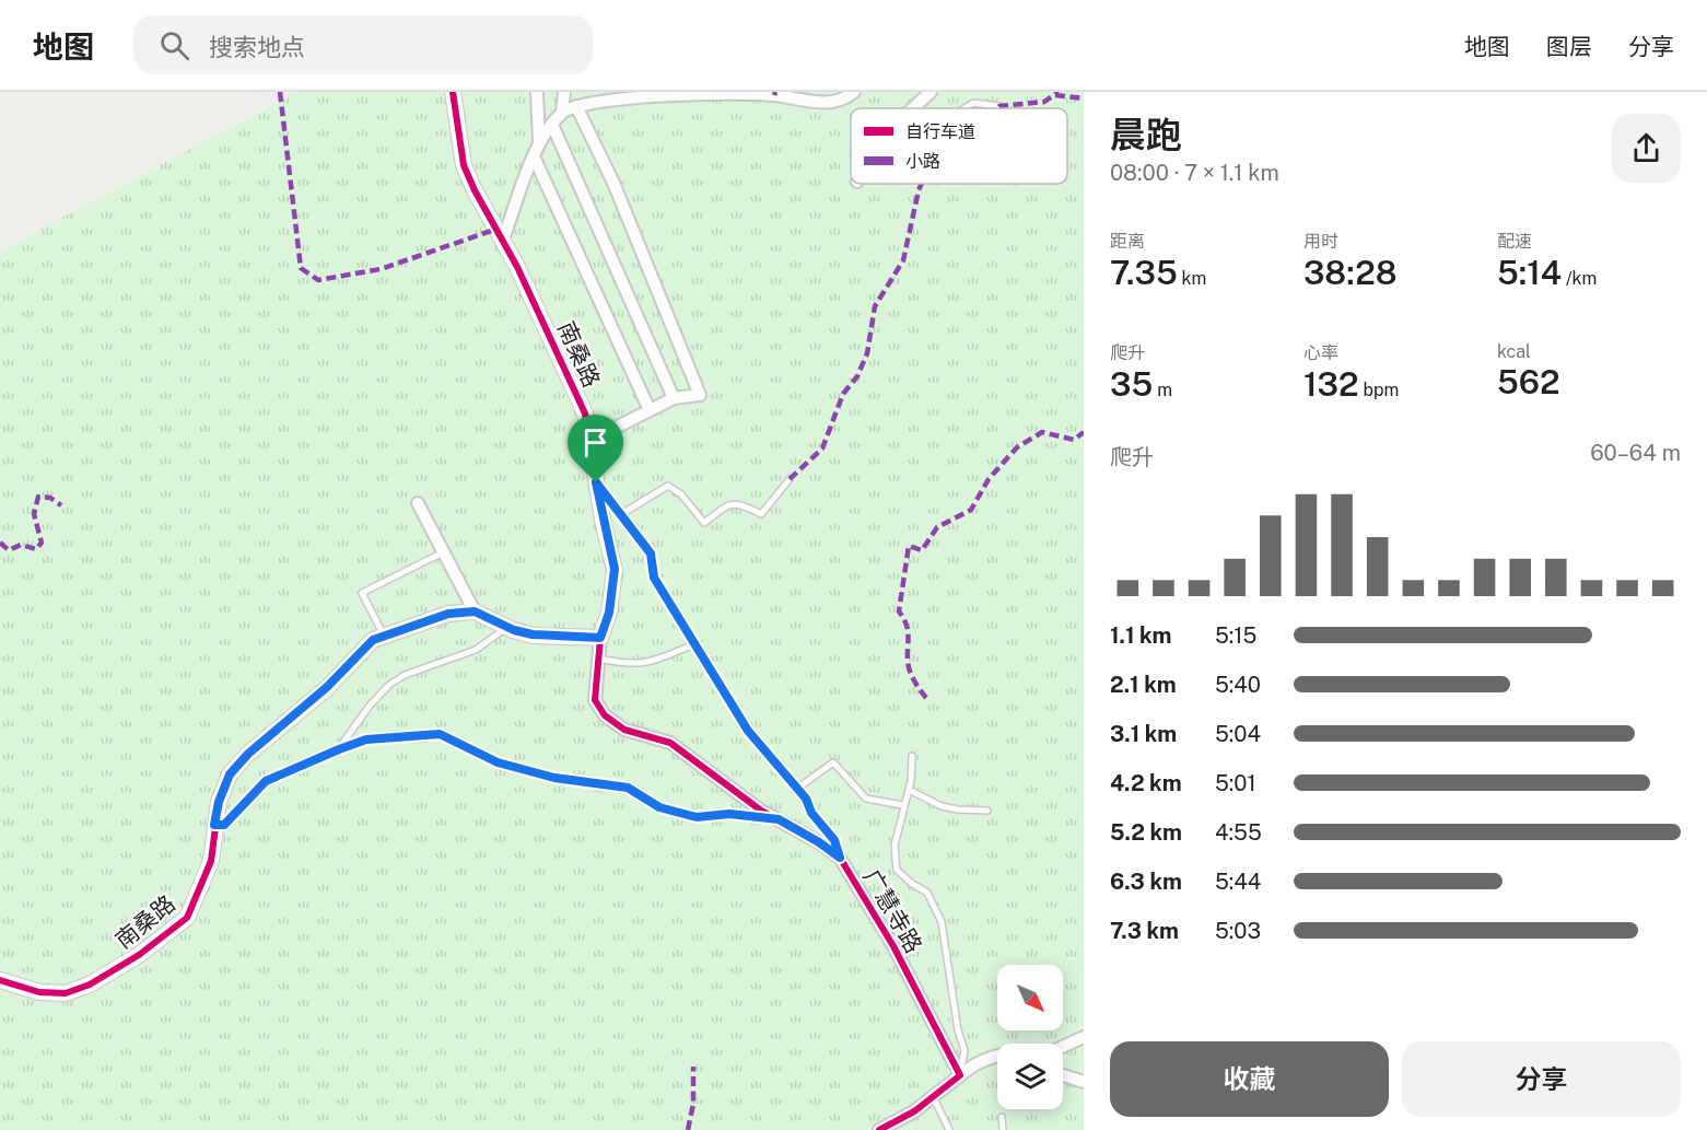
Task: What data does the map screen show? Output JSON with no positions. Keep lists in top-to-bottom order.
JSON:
{
  "streets": {
    "street": ["南桑路", "广慧寺路"]
  },
  "crossings": [
    ["南桑路", "广慧寺路"]
  ],
  "legend": ["自行车道", "小路"],
  "north": "bottom right",
  "page": {
    "header": "地图",
    "search": "搜索地点",
    "nav": ["地图", "图层", "分享"],
    "heading": ["晨跑", "08:00 · 7 × 1.1 km"],
    "stats": [
      ["距离", "7.35 km"],
      ["用时", "38:28"],
      ["配速", "5:14 /km"],
      ["爬升", "35 m"],
      ["心率", "132 bpm"],
      ["kcal", "562"]
    ],
    "chart": ["爬升", "60–64 m"],
    "list": [
      {
        "name": "1.1 km",
        "note": "5:15"
      },
      {
        "name": "2.1 km",
        "note": "5:40"
      },
      {
        "name": "3.1 km",
        "note": "5:04"
      },
      {
        "name": "4.2 km",
        "note": "5:01"
      },
      {
        "name": "5.2 km",
        "note": "4:55"
      },
      {
        "name": "6.3 km",
        "note": "5:44"
      },
      {
        "name": "7.3 km",
        "note": "5:03"
      }
    ],
    "buttons": ["收藏", "分享"]
  }
}
